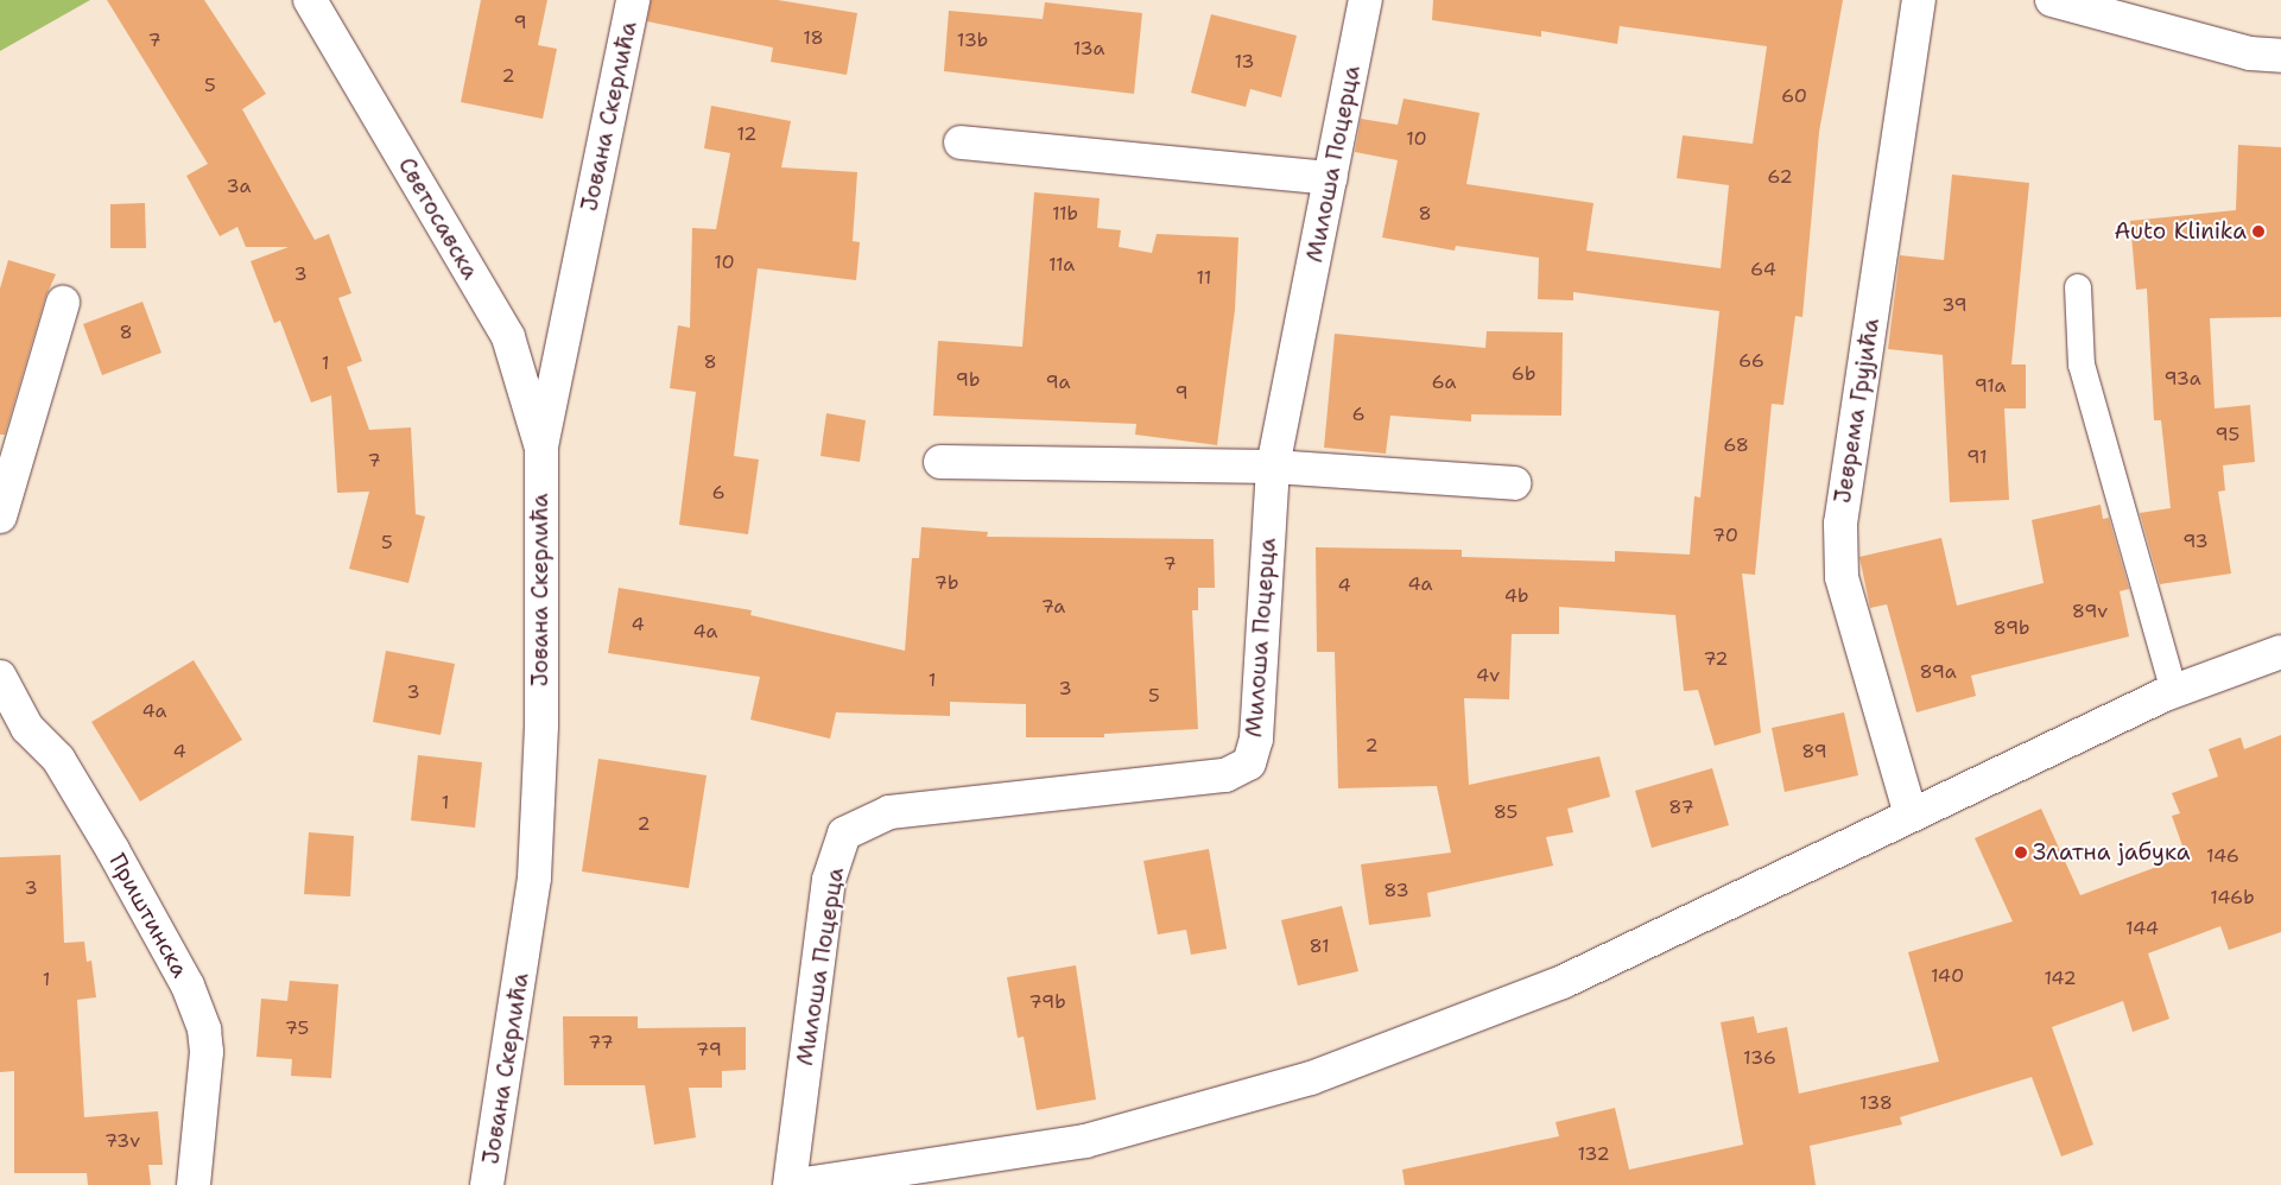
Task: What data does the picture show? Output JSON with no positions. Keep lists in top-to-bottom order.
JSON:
{
  "streets": {
    "street": [
      "Јована Скерлића",
      "Милоша Поцерца",
      "Светосавска",
      "Јеврема Грујића",
      "Приштинска"
    ]
  },
  "crossings": [
    ["Јована Скерлића", "Светосавска"]
  ],
  "places": ["Auto Klinika", "Златна јабука"],
  "house_numbers": [
    "9",
    "18",
    "7",
    "13b",
    "13a",
    "13",
    "2",
    "5",
    "60",
    "12",
    "10",
    "62",
    "3a",
    "11b",
    "8",
    "10",
    "11a",
    "64",
    "3",
    "11",
    "39",
    "8",
    "66",
    "8",
    "1",
    "6b",
    "93a",
    "9b",
    "9a",
    "6a",
    "91a",
    "9",
    "6",
    "95",
    "68",
    "91",
    "7",
    "6",
    "70",
    "93",
    "5",
    "7",
    "7b",
    "4a",
    "4",
    "4b",
    "7a",
    "89v",
    "4",
    "89b",
    "4a",
    "72",
    "89a",
    "4v",
    "1",
    "3",
    "3",
    "5",
    "4a",
    "2",
    "4",
    "89",
    "1",
    "87",
    "85",
    "2",
    "146",
    "3",
    "83",
    "146b",
    "144",
    "81",
    "140",
    "142",
    "1",
    "79b",
    "75",
    "77",
    "79",
    "136",
    "138",
    "73v",
    "132"
  ]
}
